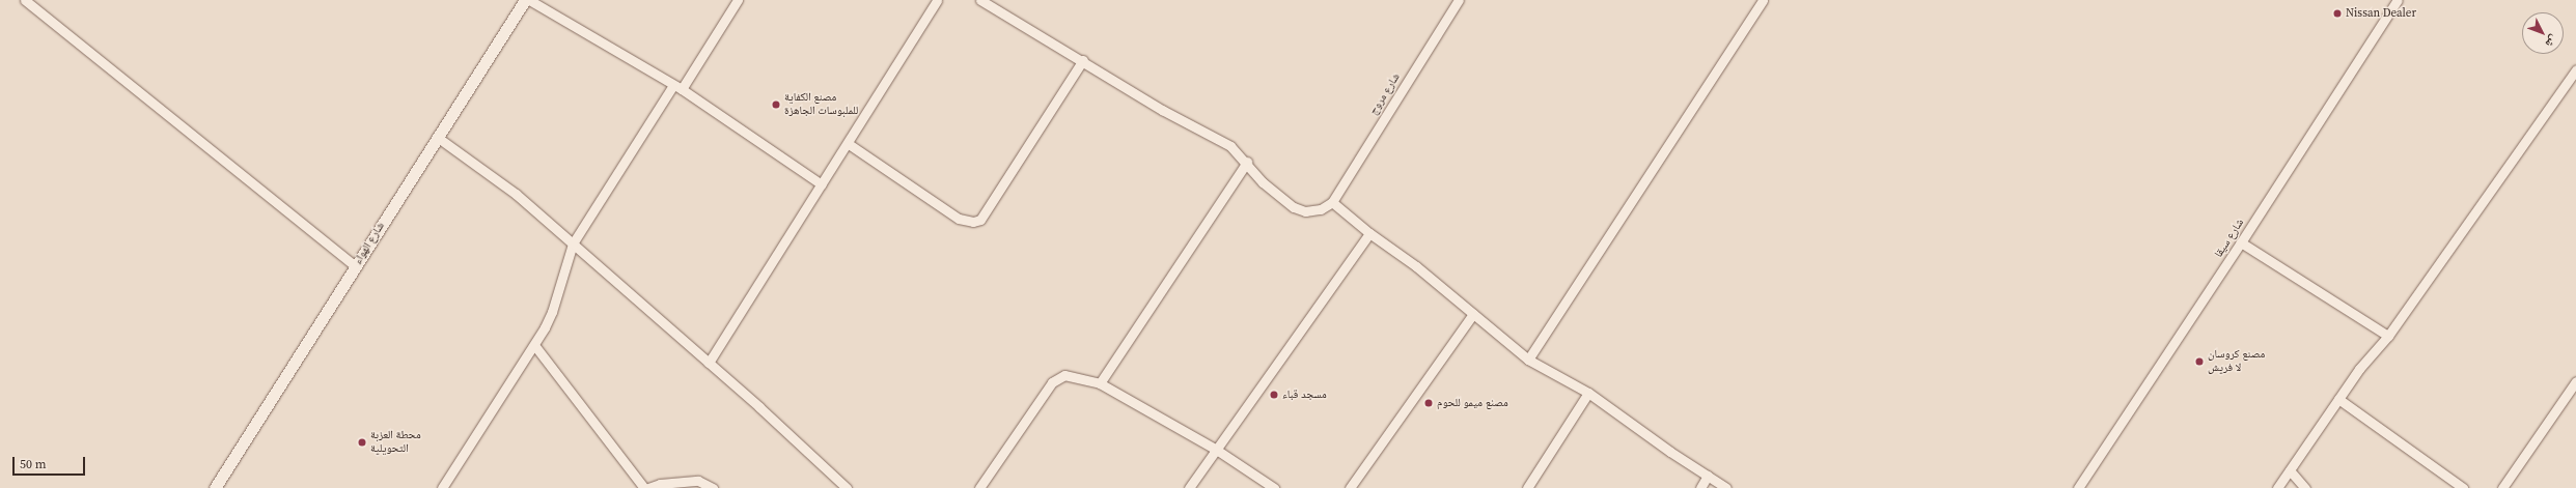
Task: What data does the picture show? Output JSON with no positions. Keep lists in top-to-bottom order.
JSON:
{
  "streets": {
    "street": ["شارع مروج", "شارع سيقا", "شارع الهواء"]
  },
  "places": [
    "Nissan Dealer",
    "مصنع الكفاية للملبوسات الجاهزة",
    "مصنع كروسان لا فريش",
    "مسجد قباء",
    "مصنع ميمو للحوم",
    "محطة العزبة التحويلية"
  ],
  "scale_bar": "50 m",
  "north": "bottom right"
}
